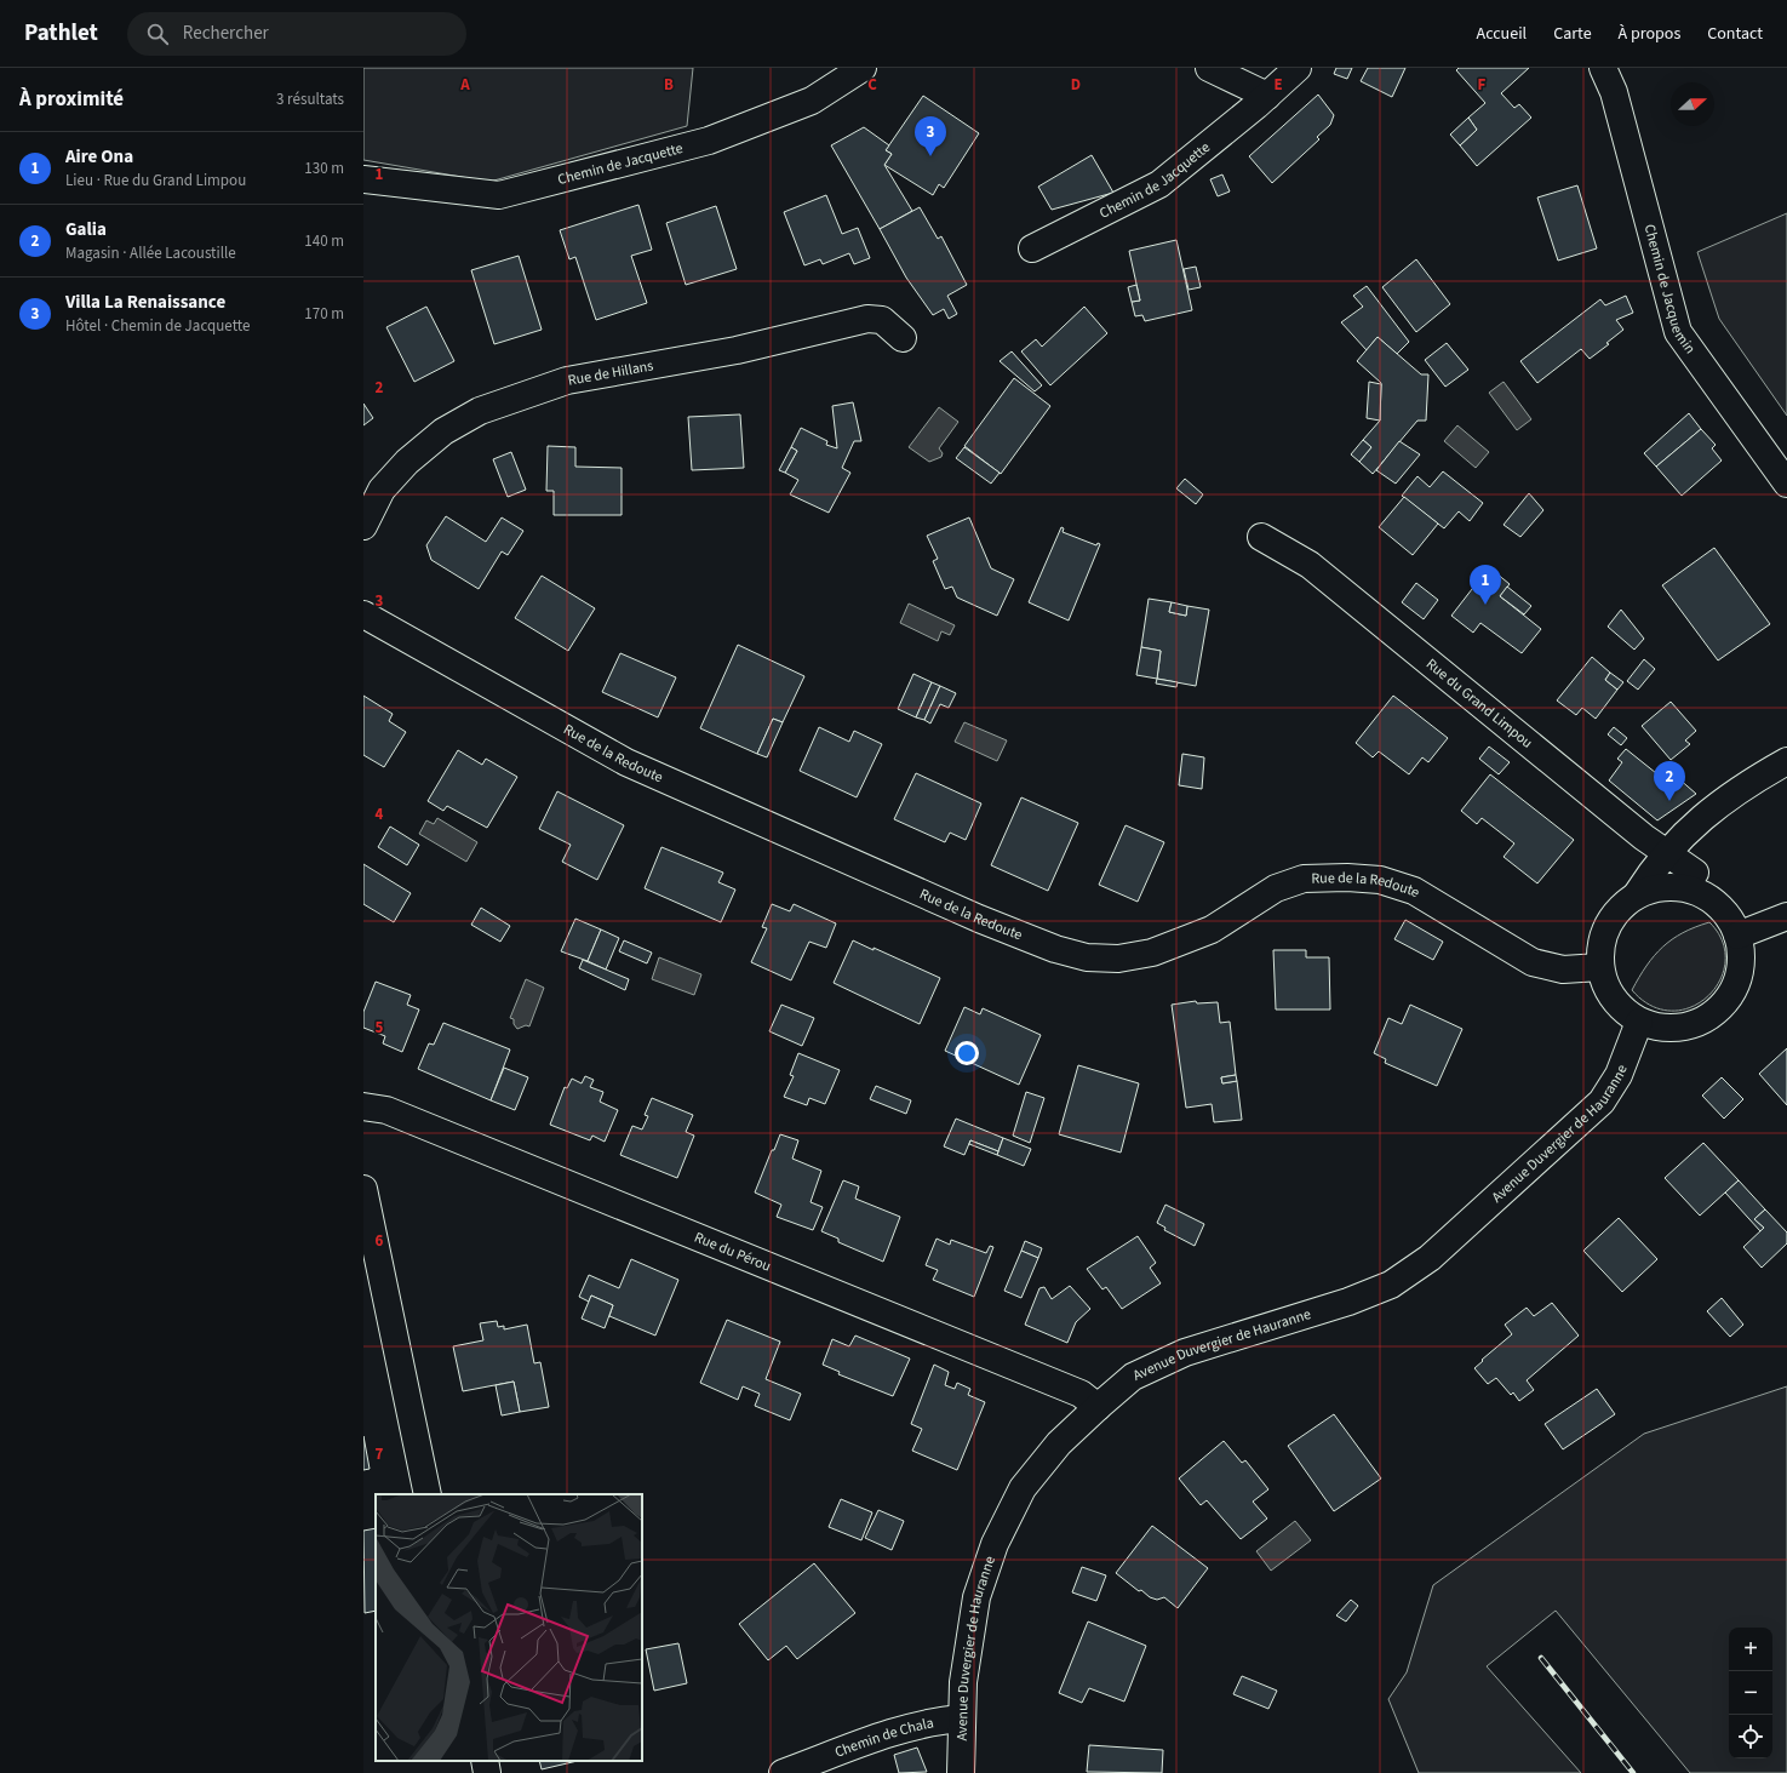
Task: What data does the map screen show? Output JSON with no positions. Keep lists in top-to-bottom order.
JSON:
{
  "streets": {
    "street": [
      "Chemin de Jacquette",
      "Chemin de Jacquemin",
      "Rue de Hillans",
      "Rue du Grand Limpou",
      "Rue de la Redoute",
      "Avenue Duvergier de Hauranne",
      "Rue du Pérou",
      "Chemin de Chala"
    ]
  },
  "crossings": [
    ["Rue du Grand Limpou", "Rue de la Redoute"],
    ["Rue du Grand Limpou", "Avenue Duvergier de Hauranne"],
    ["Rue de la Redoute", "Avenue Duvergier de Hauranne"],
    ["Avenue Duvergier de Hauranne", "Rue du Pérou"],
    ["Avenue Duvergier de Hauranne", "Chemin de Chala"]
  ],
  "north": "right",
  "page": {
    "header": "Pathlet",
    "search": "Rechercher",
    "nav": [
      "Accueil",
      "Carte",
      "À propos",
      "Contact"
    ],
    "heading": ["À proximité", "3 résultats"],
    "pins": ["3", "1", "2"],
    "list": [
      {
        "mark": "1",
        "name": "Aire Ona",
        "note": "Lieu · Rue du Grand Limpou",
        "value": "130 m"
      },
      {
        "mark": "2",
        "name": "Galia",
        "note": "Magasin · Allée Lacoustille",
        "value": "140 m"
      },
      {
        "mark": "3",
        "name": "Villa La Renaissance",
        "note": "Hôtel · Chemin de Jacquette",
        "value": "170 m"
      }
    ],
    "map_buttons": ["+", "−"]
  },
  "grid": {
    "columns": [
      "A",
      "B",
      "C",
      "D",
      "E",
      "F"
    ],
    "rows": [
      "1",
      "2",
      "3",
      "4",
      "5",
      "6",
      "7"
    ]
  }
}
